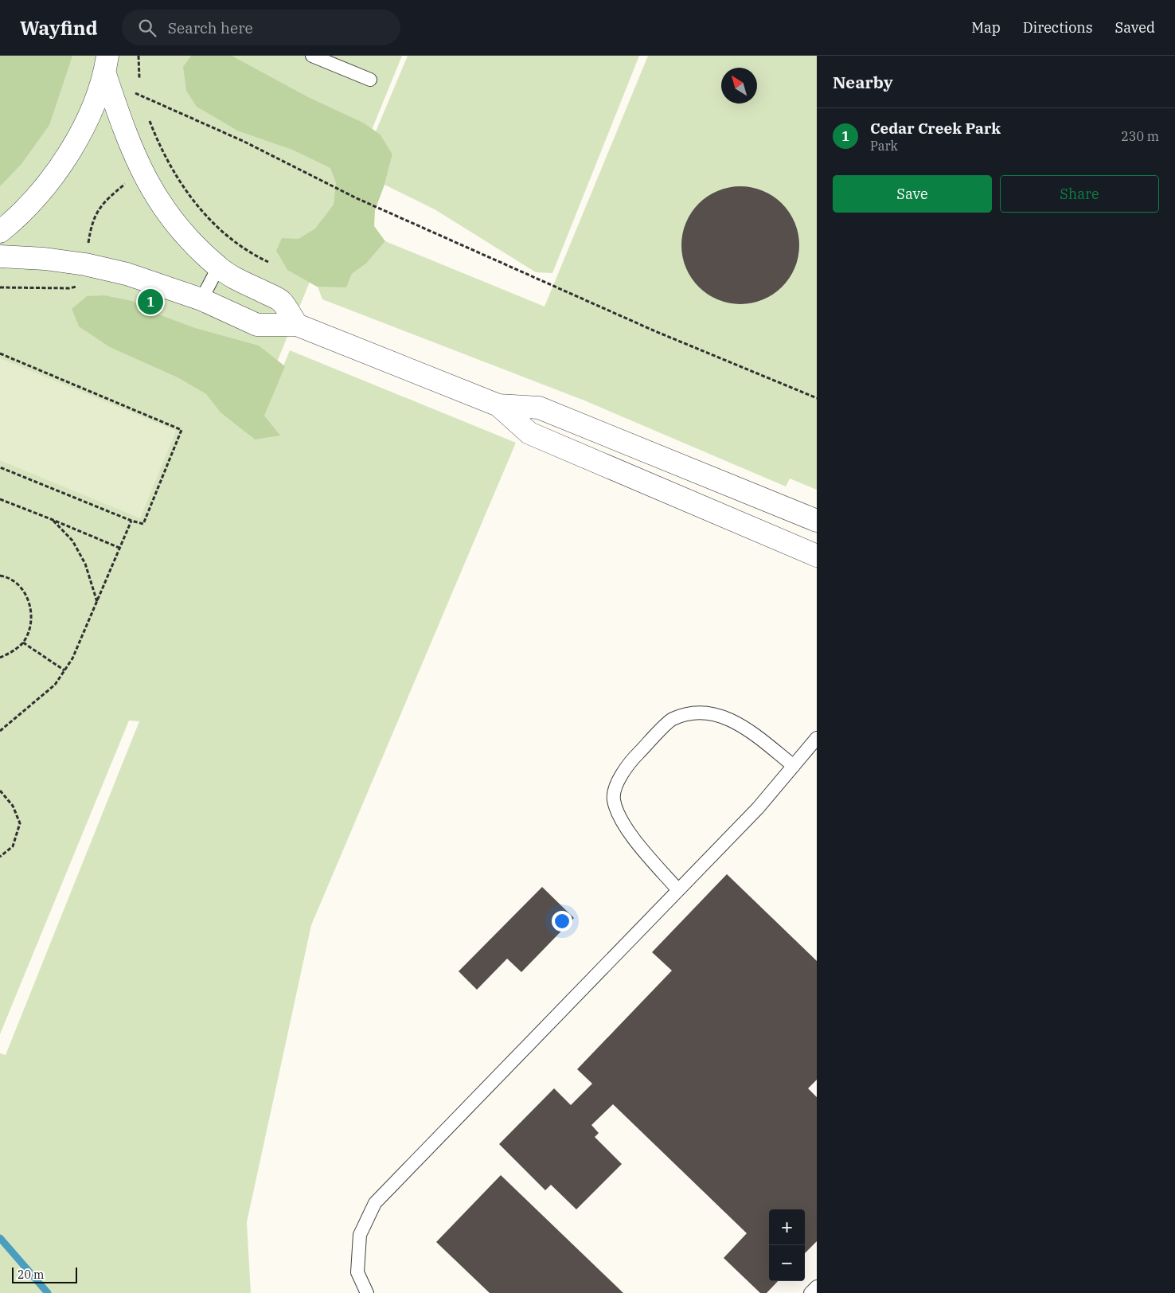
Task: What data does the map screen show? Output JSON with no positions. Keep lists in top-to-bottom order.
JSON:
{
  "scale_bar": "20 m",
  "north": "top left",
  "page": {
    "header": "Wayfind",
    "search": "Search here",
    "nav": ["Map", "Directions", "Saved"],
    "heading": "Nearby",
    "list": [
      {
        "mark": "1",
        "name": "Cedar Creek Park",
        "note": "Park",
        "value": "230 m"
      }
    ],
    "buttons": ["Save", "Share"],
    "pins": "1",
    "map_buttons": ["+", "−"],
    "scale": "20 m"
  }
}
